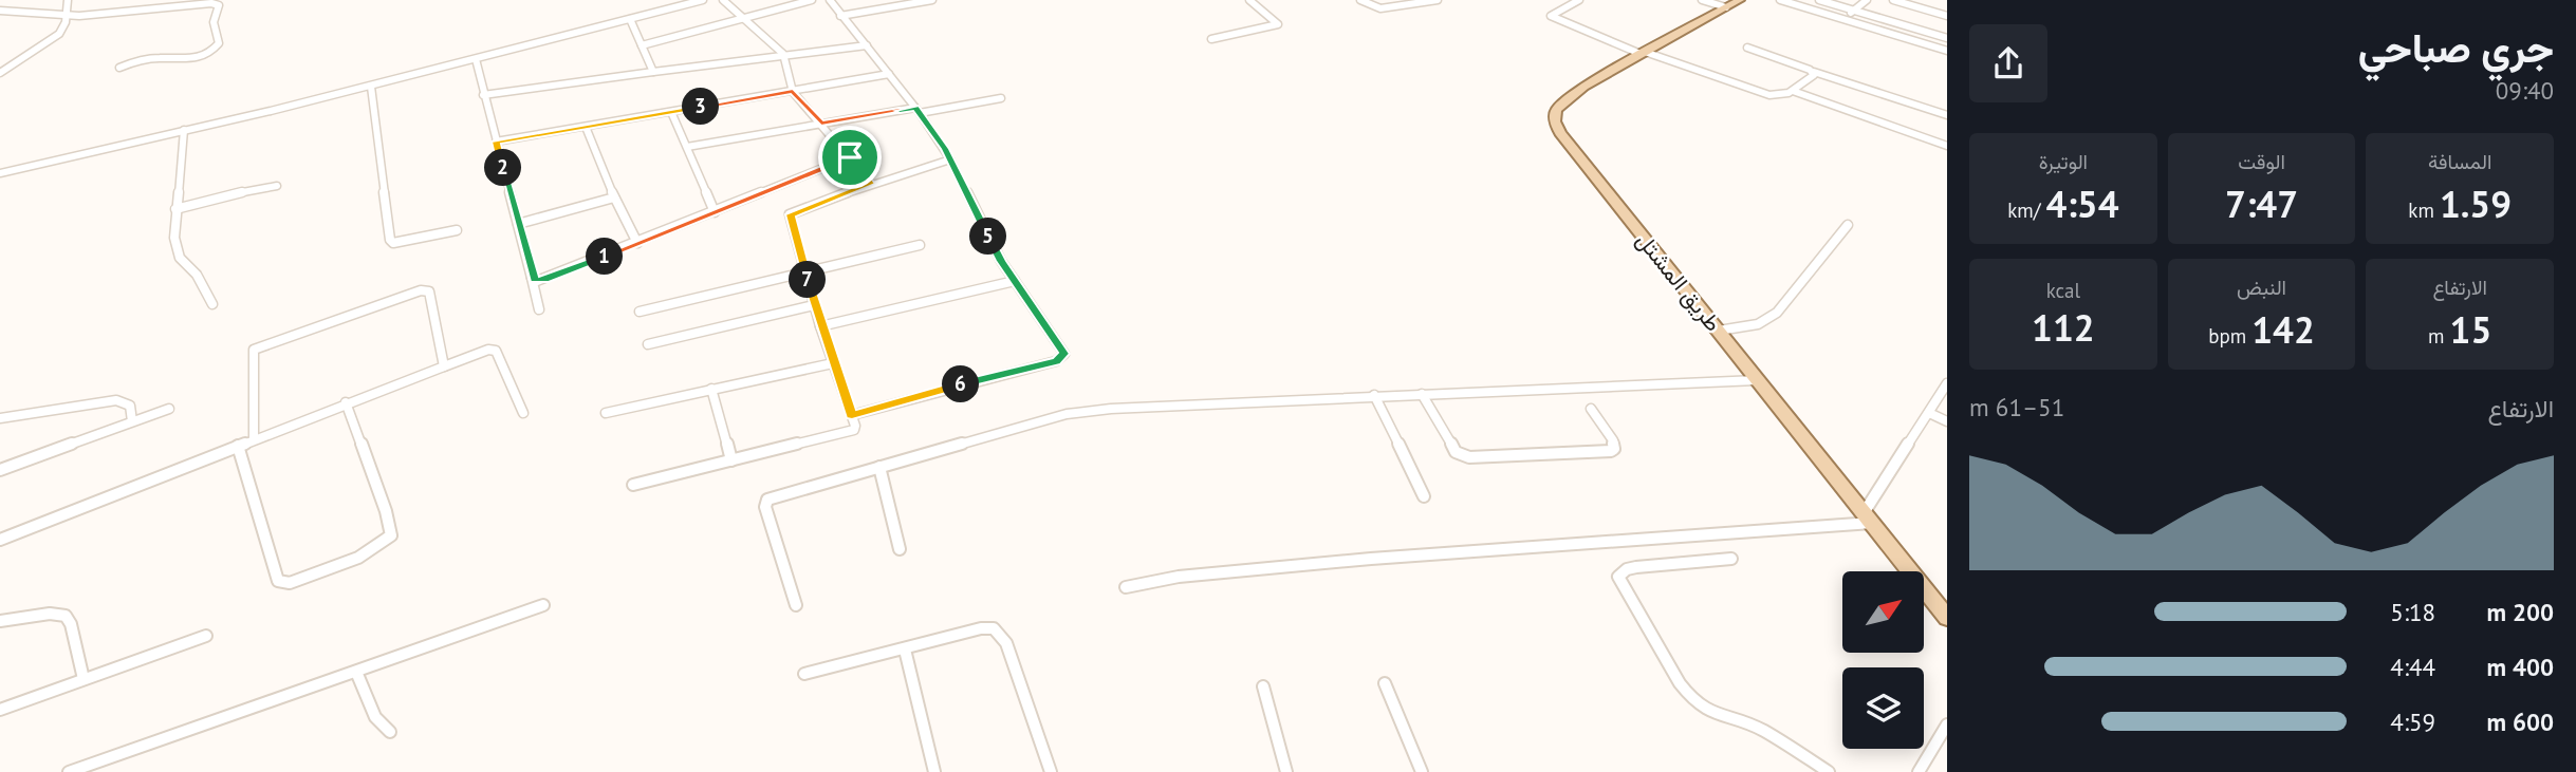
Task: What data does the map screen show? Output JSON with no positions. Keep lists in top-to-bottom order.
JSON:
{
  "streets": {
    "main road": ["طريق المشتل"]
  },
  "north": "top right",
  "page": {
    "heading": ["جري صباحي", "09:40"],
    "pins": [
      "3",
      "2",
      "5",
      "1",
      "7",
      "6"
    ],
    "stats": [
      ["المسافة", "1.59 km"],
      ["الوقت", "7:47"],
      ["الوتيرة", "4:54 /km"],
      ["الارتفاع", "15 m"],
      ["النبض", "142 bpm"],
      ["kcal", "112"]
    ],
    "chart": ["الارتفاع", "51–61 m"],
    "list": [
      {
        "name": "200 m",
        "note": "5:18"
      },
      {
        "name": "400 m",
        "note": "4:44"
      },
      {
        "name": "600 m",
        "note": "4:59"
      }
    ]
  }
}
